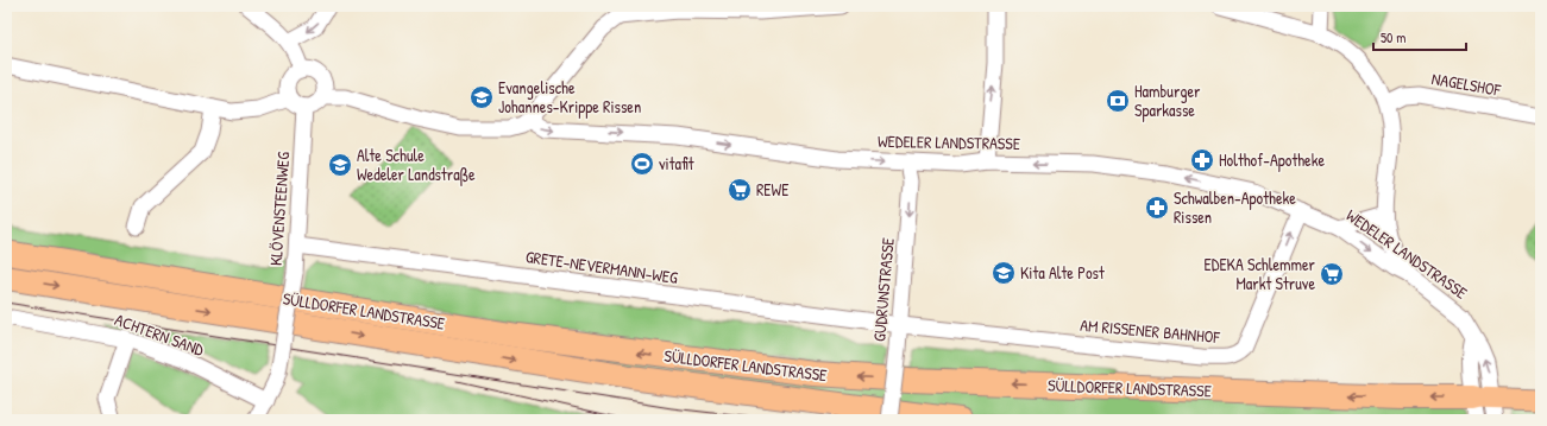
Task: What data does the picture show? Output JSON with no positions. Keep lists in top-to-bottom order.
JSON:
{
  "streets": {
    "highway": ["SÜLLDORFER LANDSTRASSE"],
    "street": [
      "NAGELSHOF",
      "WEDELER LANDSTRASSE",
      "KLÖVENSTEENWEG",
      "GRETE-NEVERMANN-WEG",
      "GUDRUNSTRASSE",
      "AM RISSENER BAHNHOF",
      "ACHTERN SAND"
    ]
  },
  "crossings": [
    ["WEDELER LANDSTRASSE", "GUDRUNSTRASSE"],
    ["WEDELER LANDSTRASSE", "SÜLLDORFER LANDSTRASSE"],
    ["WEDELER LANDSTRASSE", "AM RISSENER BAHNHOF"],
    ["KLÖVENSTEENWEG", "GRETE-NEVERMANN-WEG"],
    ["KLÖVENSTEENWEG", "ACHTERN SAND"],
    ["GRETE-NEVERMANN-WEG", "GUDRUNSTRASSE"],
    ["GRETE-NEVERMANN-WEG", "AM RISSENER BAHNHOF"],
    ["GUDRUNSTRASSE", "AM RISSENER BAHNHOF"]
  ],
  "one_way": ["GUDRUNSTRASSE", "AM RISSENER BAHNHOF"],
  "places": {
    "school or university": ["Evangelische Johannes-Krippe Rissen", "Alte Schule Wedeler Landstraße", "Kita Alte Post"],
    "bank": ["Hamburger Sparkasse"],
    "pharmacy": ["Holthof-Apotheke", "Schwalben-Apotheke Rissen"],
    "sports": ["vitafit"],
    "supermarket": ["REWE", "EDEKA Schlemmer Markt Struve"]
  },
  "scale_bar": "50 m"
}
